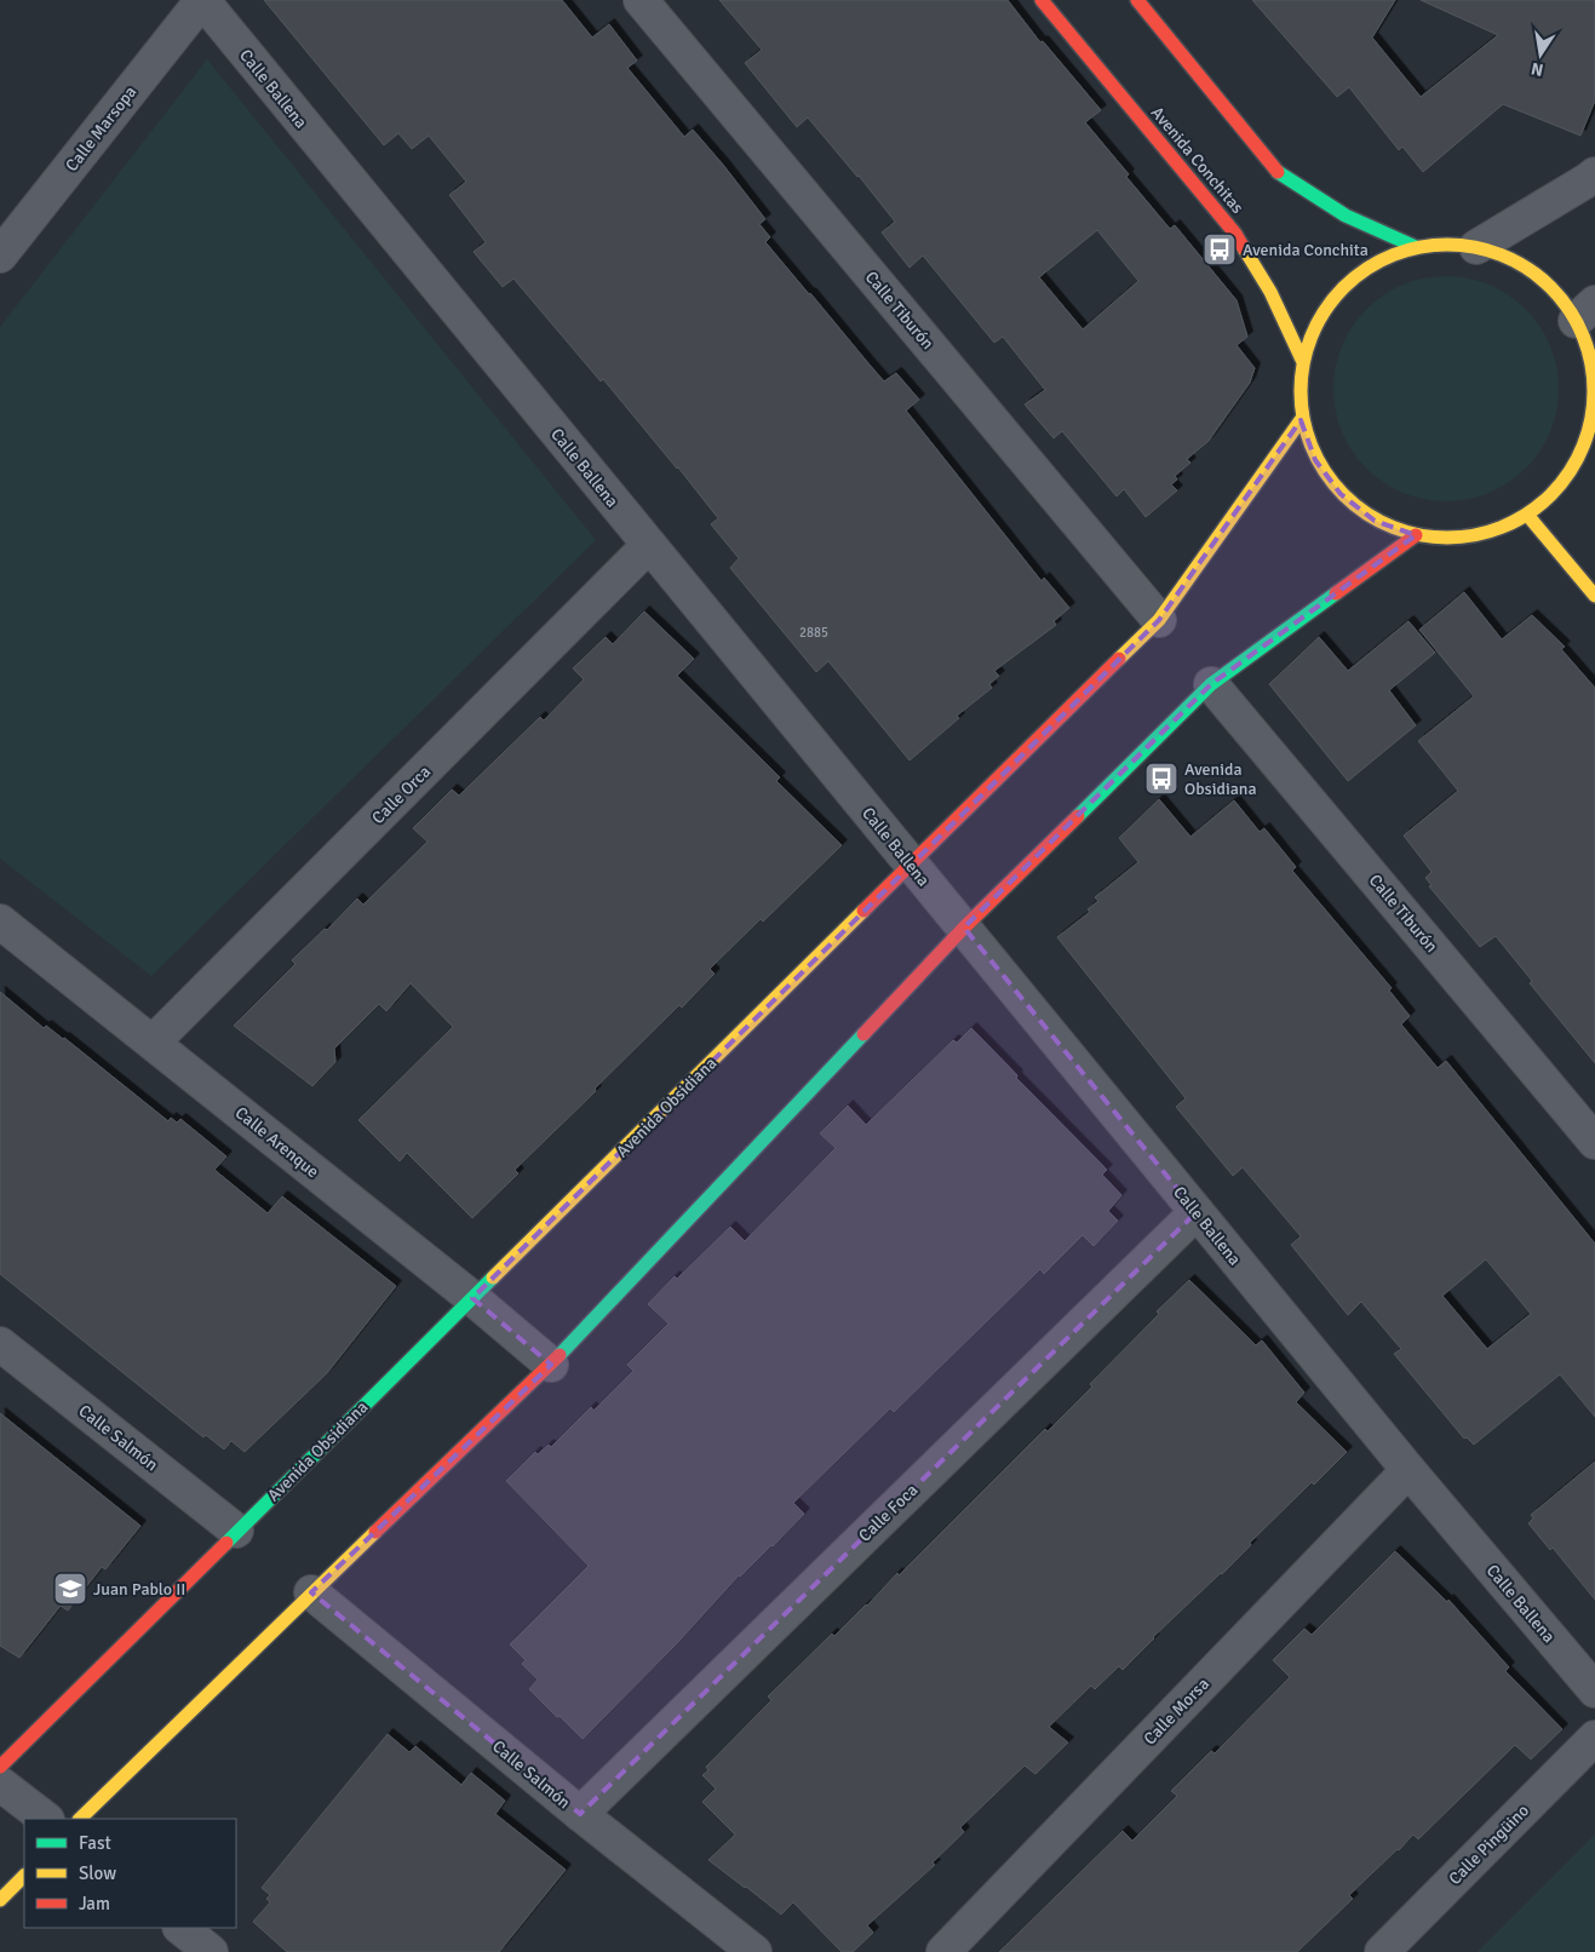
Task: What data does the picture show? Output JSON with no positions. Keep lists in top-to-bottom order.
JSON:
{
  "streets": {
    "street": [
      "Calle Ballena",
      "Calle Marsopa",
      "Avenida Conchitas",
      "Calle Tiburón",
      "Calle Orca",
      "Avenida Obsidiana",
      "Calle Arenque",
      "Calle Salmón",
      "Calle Foca",
      "Calle Morsa",
      "Calle Pingüino"
    ]
  },
  "crossings": [
    ["Calle Ballena", "Calle Marsopa"],
    ["Calle Ballena", "Calle Orca"],
    ["Calle Ballena", "Avenida Obsidiana"],
    ["Calle Ballena", "Calle Foca"],
    ["Calle Ballena", "Calle Morsa"],
    ["Calle Tiburón", "Avenida Obsidiana"],
    ["Calle Orca", "Calle Arenque"],
    ["Avenida Obsidiana", "Calle Arenque"],
    ["Avenida Obsidiana", "Calle Salmón"],
    ["Calle Salmón", "Calle Foca"]
  ],
  "places": {
    "bus stop": ["Avenida Conchita", "Avenida Obsidiana"],
    "school or university": ["Juan Pablo II"]
  },
  "house_numbers": ["2885"],
  "legend": ["Fast", "Slow", "Jam"],
  "north": "bottom"
}
